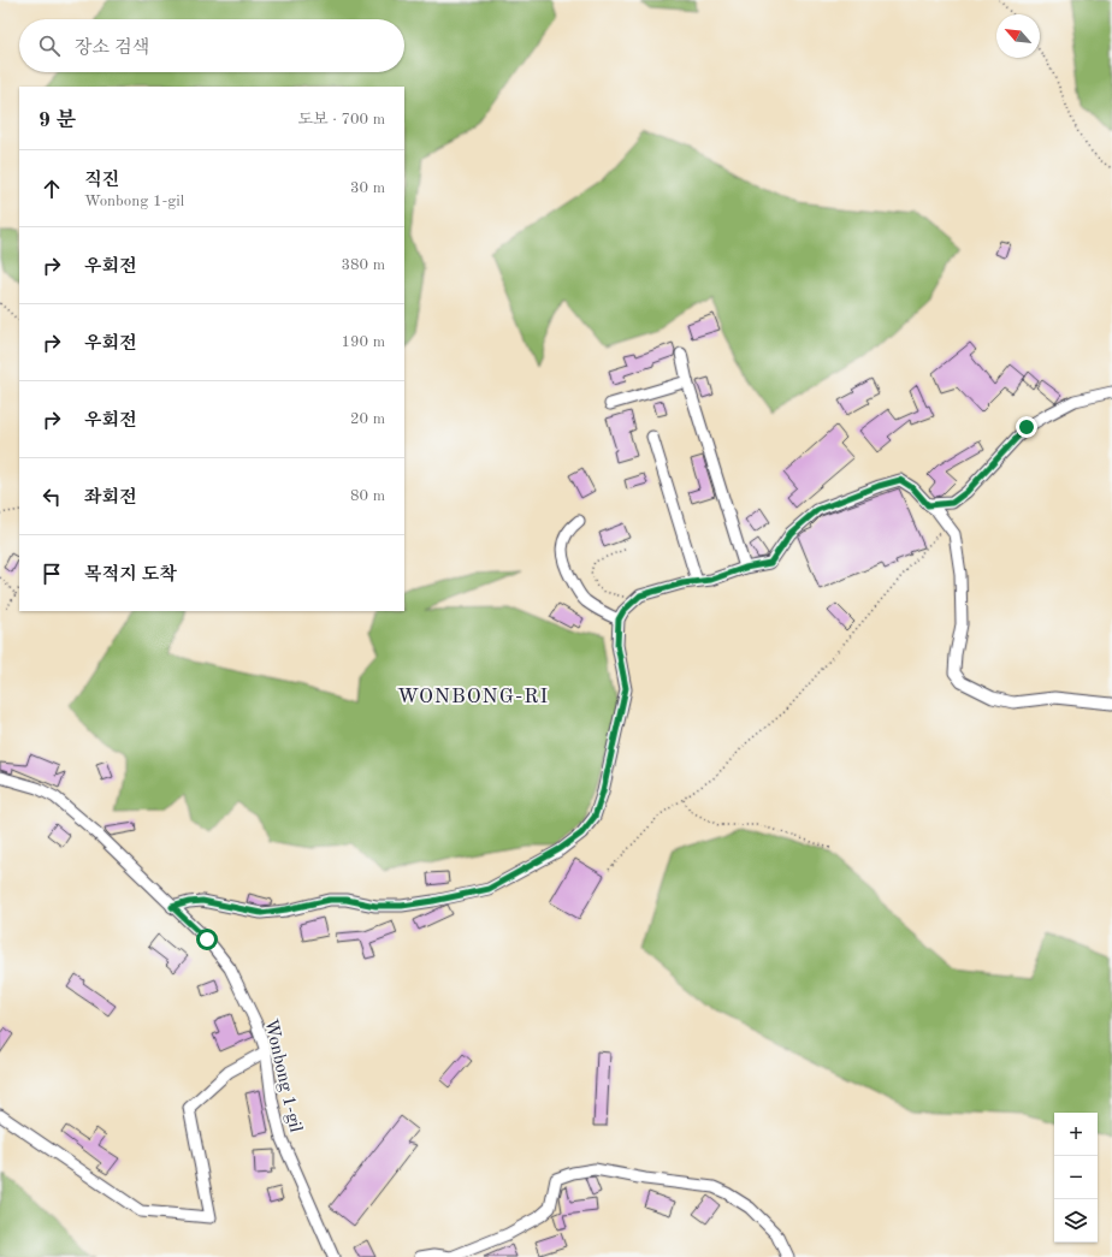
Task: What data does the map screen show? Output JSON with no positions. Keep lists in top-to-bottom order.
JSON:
{
  "streets": {
    "street": ["Wonbong 1-gil"]
  },
  "districts": ["WONBONG-RI"],
  "north": "top left",
  "page": {
    "search": "장소 검색",
    "heading": ["9 분", "도보 · 700 m"],
    "list": [
      ["직진", "Wonbong 1-gil", "30 m"],
      ["우회전", "380 m"],
      ["우회전", "190 m"],
      ["우회전", "20 m"],
      ["좌회전", "80 m"],
      "목적지 도착"
    ],
    "map_buttons": ["+", "−"]
  }
}
